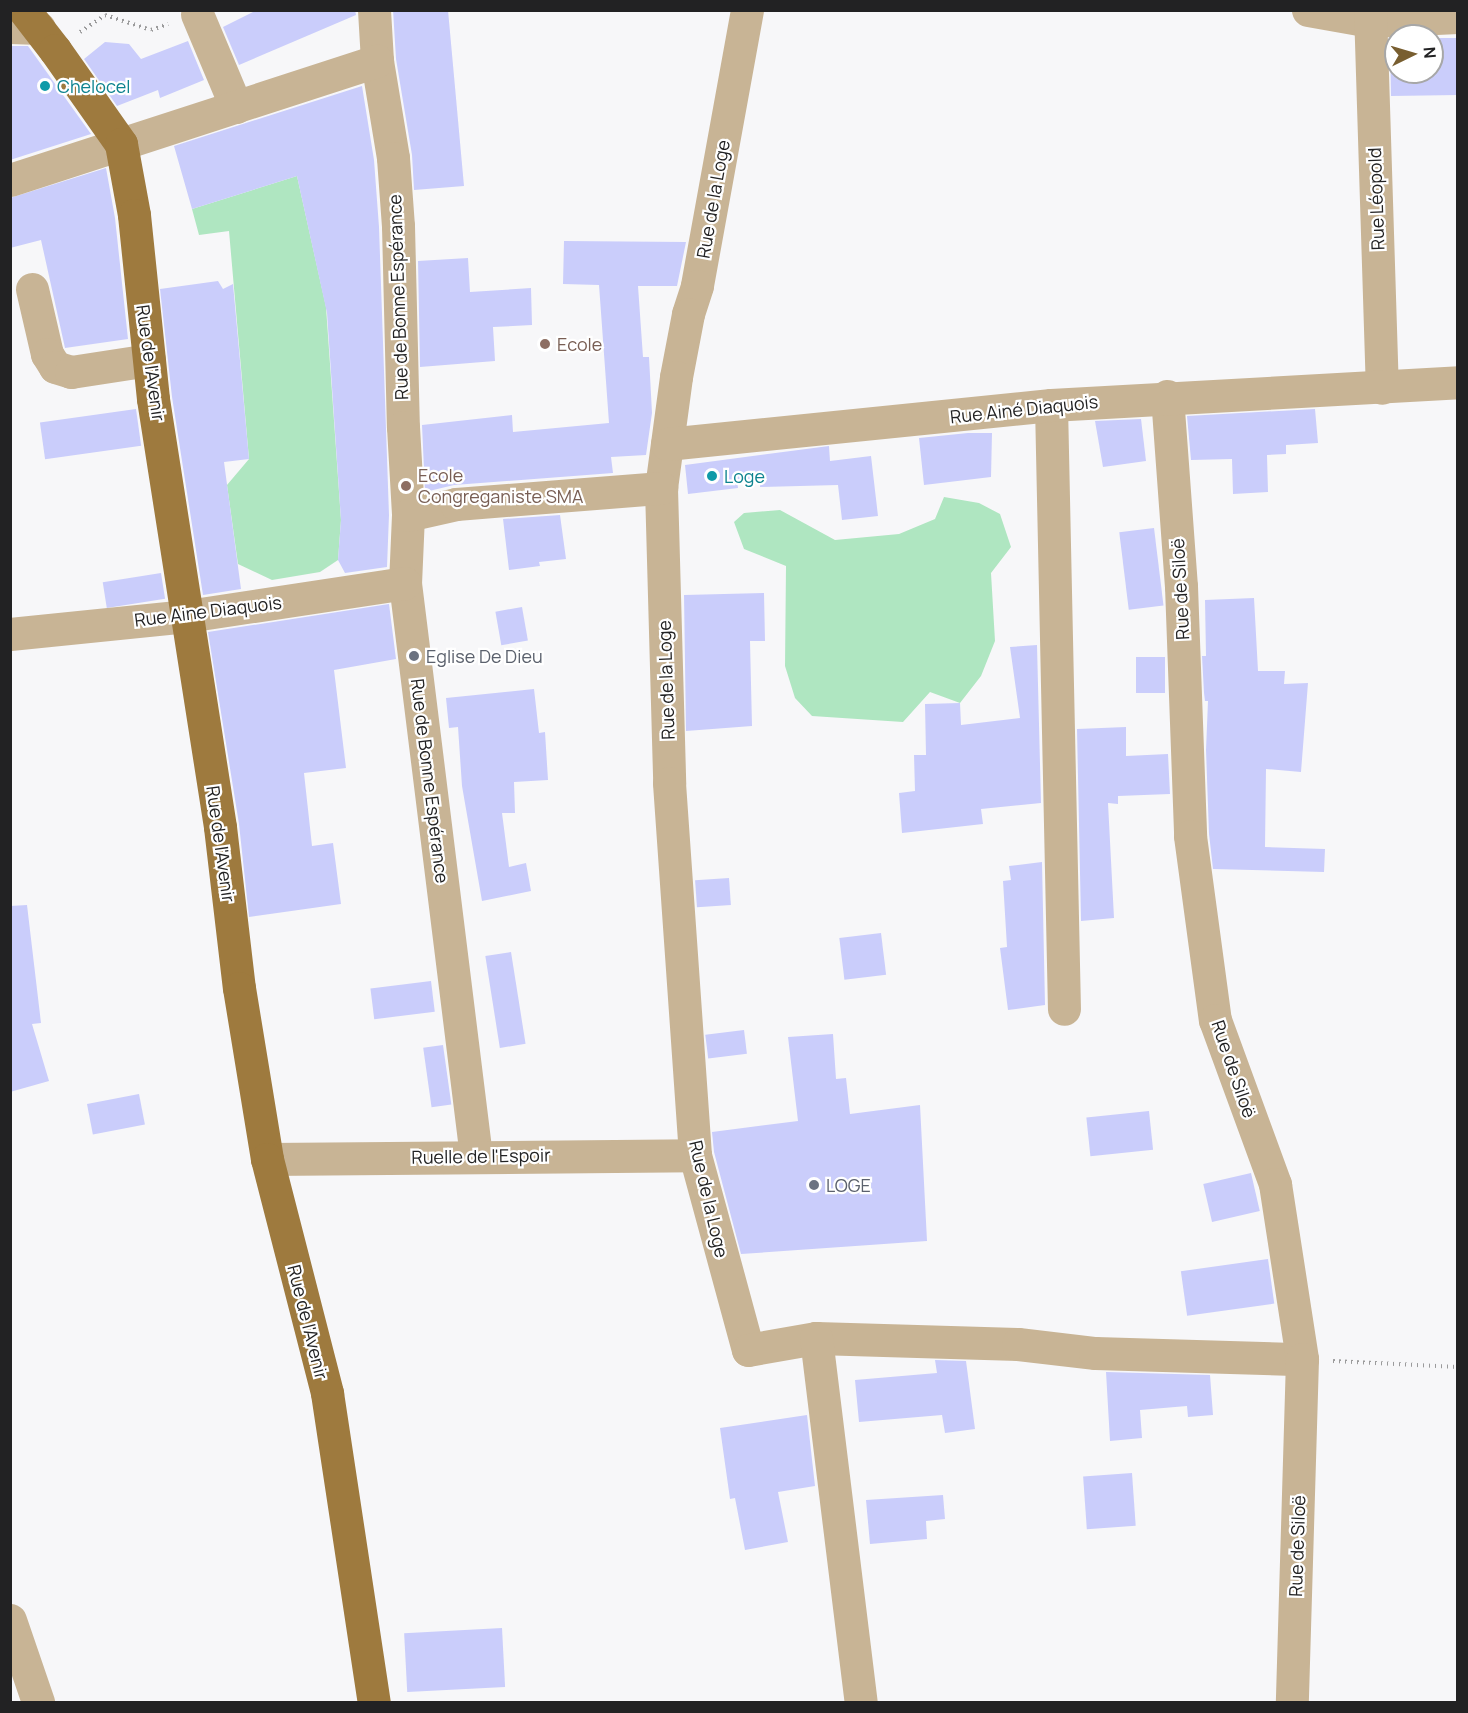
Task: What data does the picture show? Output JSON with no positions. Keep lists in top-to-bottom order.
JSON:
{
  "streets": {
    "main road": ["Rue de l'Avenir"],
    "street": [
      "Rue de la Loge",
      "Rue Léopold",
      "Rue de Bonne Espérance",
      "Rue Ainé Diaquois",
      "Rue de Siloë",
      "Rue Aine Diaquois",
      "Ruelle de l'Espoir"
    ]
  },
  "crossings": [
    ["Rue de la Loge", "Rue Ainé Diaquois"],
    ["Rue de la Loge", "Ruelle de l'Espoir"],
    ["Rue Léopold", "Rue Ainé Diaquois"],
    ["Rue de Bonne Espérance", "Rue Aine Diaquois"],
    ["Rue de Bonne Espérance", "Ruelle de l'Espoir"],
    ["Rue de l'Avenir", "Rue Aine Diaquois"],
    ["Rue de l'Avenir", "Ruelle de l'Espoir"],
    ["Rue Ainé Diaquois", "Rue de Siloë"]
  ],
  "places": [
    "Chelocel",
    "Ecole",
    "Loge",
    "Ecole Congreganiste SMA",
    "Eglise De Dieu",
    "LOGE"
  ],
  "north": "right"
}
